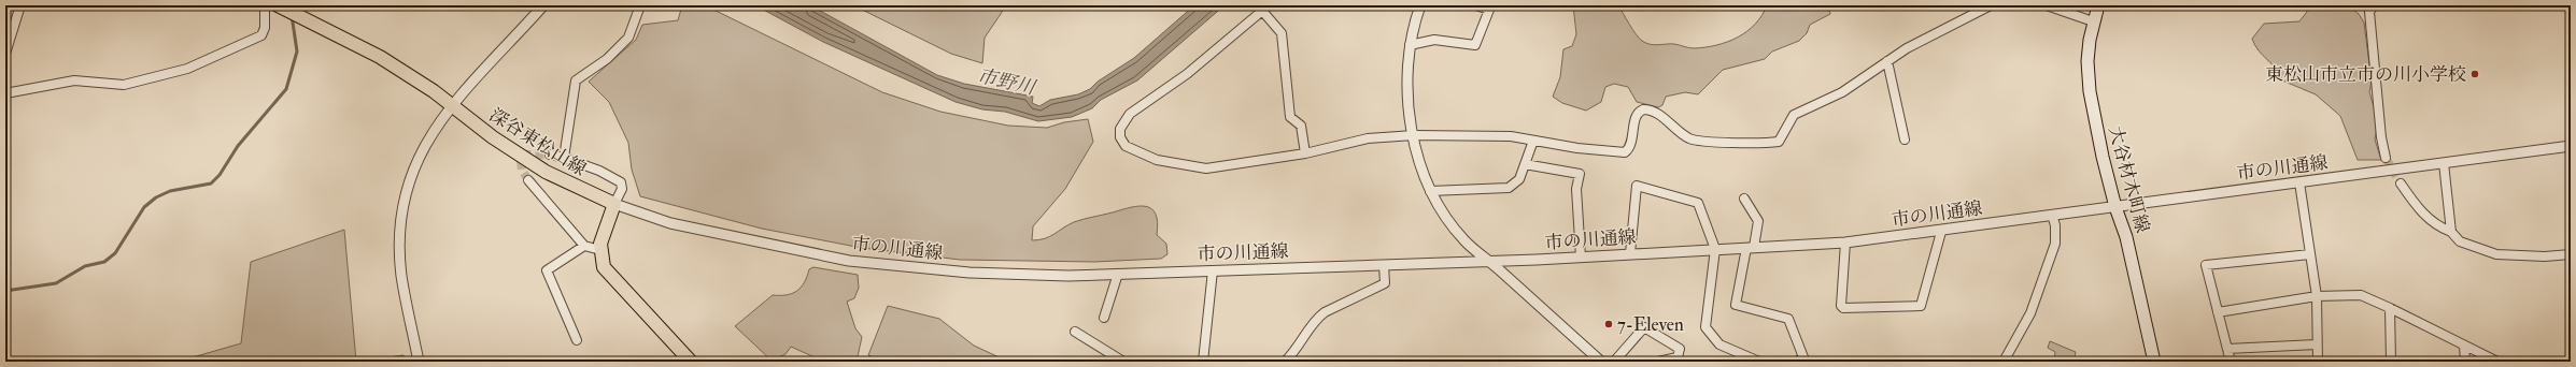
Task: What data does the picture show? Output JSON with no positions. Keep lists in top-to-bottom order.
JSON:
{
  "streets": {
    "main road": ["深谷東松山線", "大谷材木町線"],
    "street": ["市の川通線"]
  },
  "crossings": [
    ["深谷東松山線", "市の川通線"],
    ["市の川通線", "大谷材木町線"]
  ],
  "water": ["市野川"],
  "places": ["東松山市立市の川小学校", "7-Eleven"]
}
